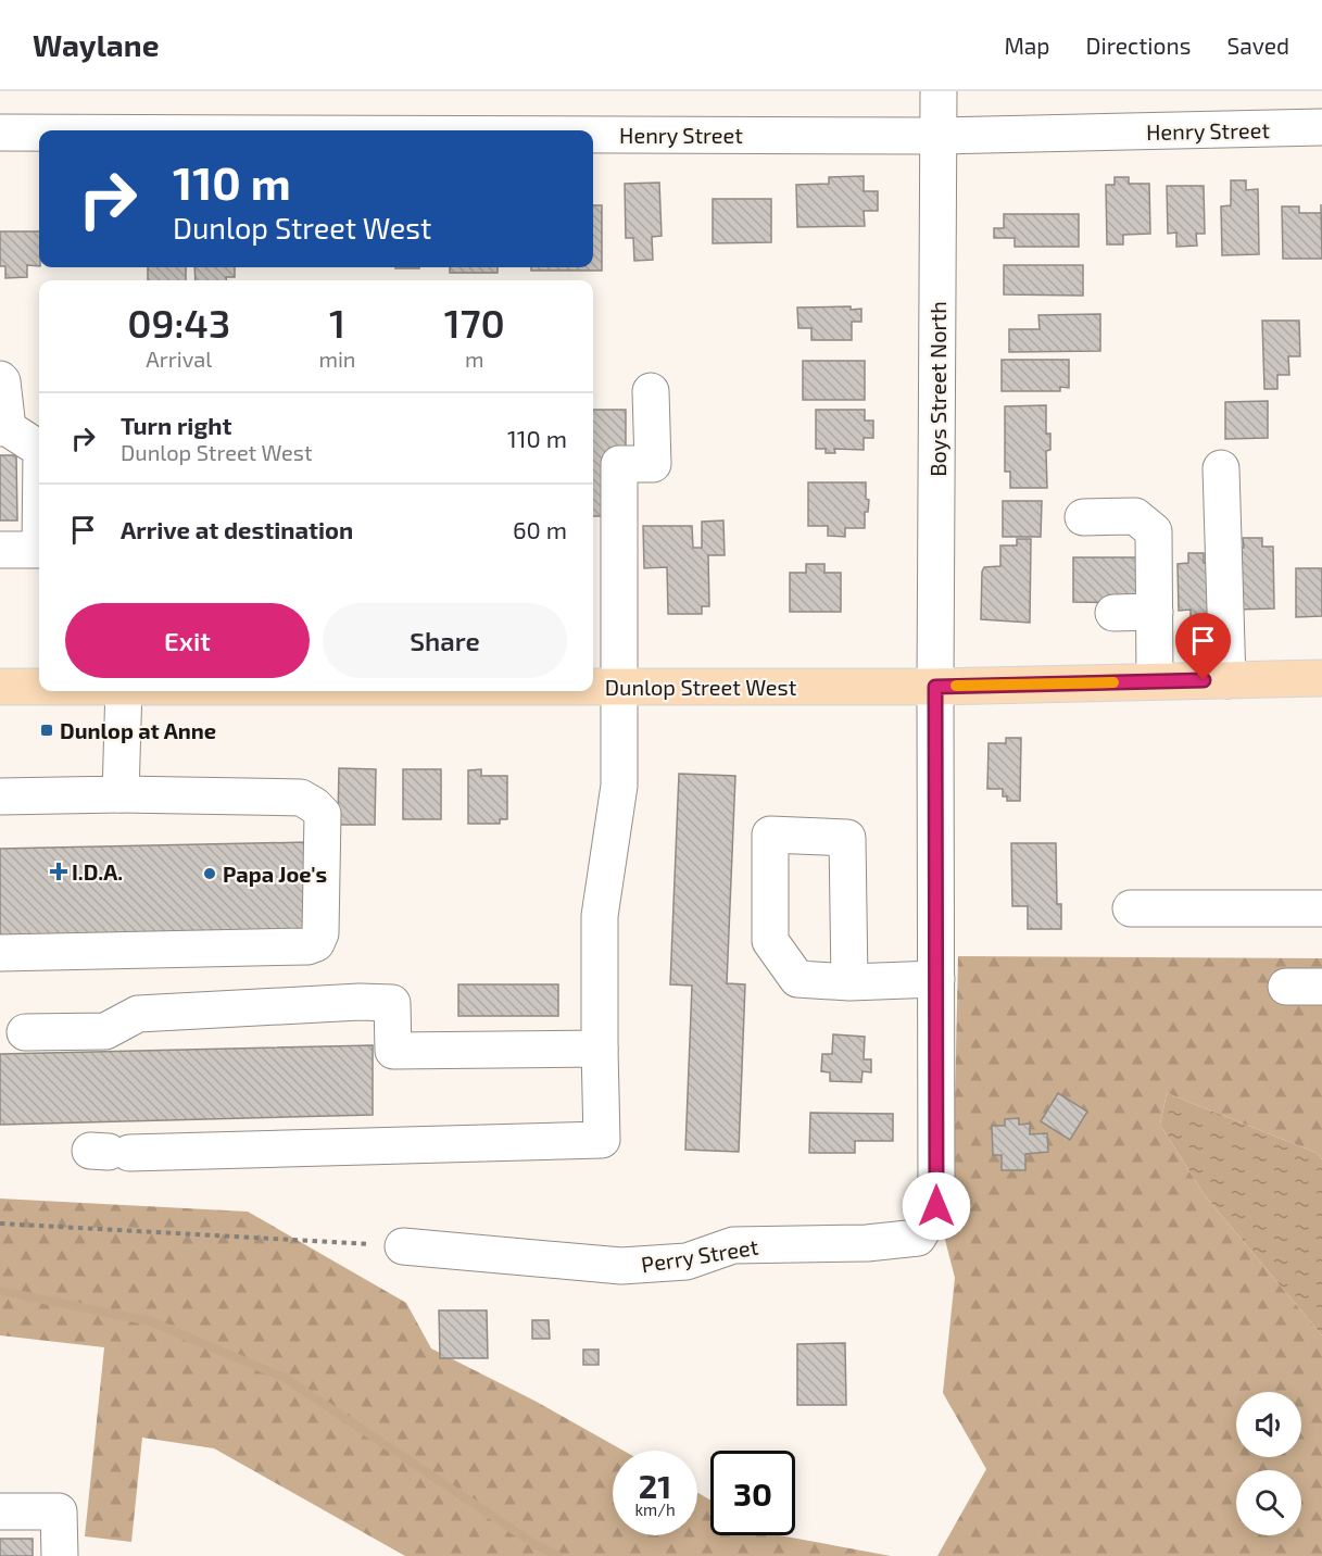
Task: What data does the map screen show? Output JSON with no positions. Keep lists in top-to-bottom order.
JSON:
{
  "streets": {
    "main road": ["Dunlop Street West"],
    "street": ["Henry Street", "Boys Street North", "Perry Street"]
  },
  "crossings": [
    ["Henry Street", "Boys Street North"],
    ["Boys Street North", "Dunlop Street West"],
    ["Boys Street North", "Perry Street"]
  ],
  "places": {
    "transit": ["Dunlop at Anne"],
    "health": ["I.D.A."],
    "other": ["Papa Joe's"]
  },
  "page": {
    "header": "Waylane",
    "nav": ["Map", "Directions", "Saved"],
    "turn": ["110 m", "Dunlop Street West"],
    "eta": [
      "09:43",
      "Arrival",
      "1",
      "min",
      "170",
      "m"
    ],
    "list": [
      {
        "name": "Turn right",
        "note": "Dunlop Street West",
        "value": "110 m"
      },
      {
        "name": "Arrive at destination",
        "value": "60 m"
      }
    ],
    "buttons": ["Exit", "Share"],
    "speed": "21 km/h",
    "limit": "30"
  }
}
